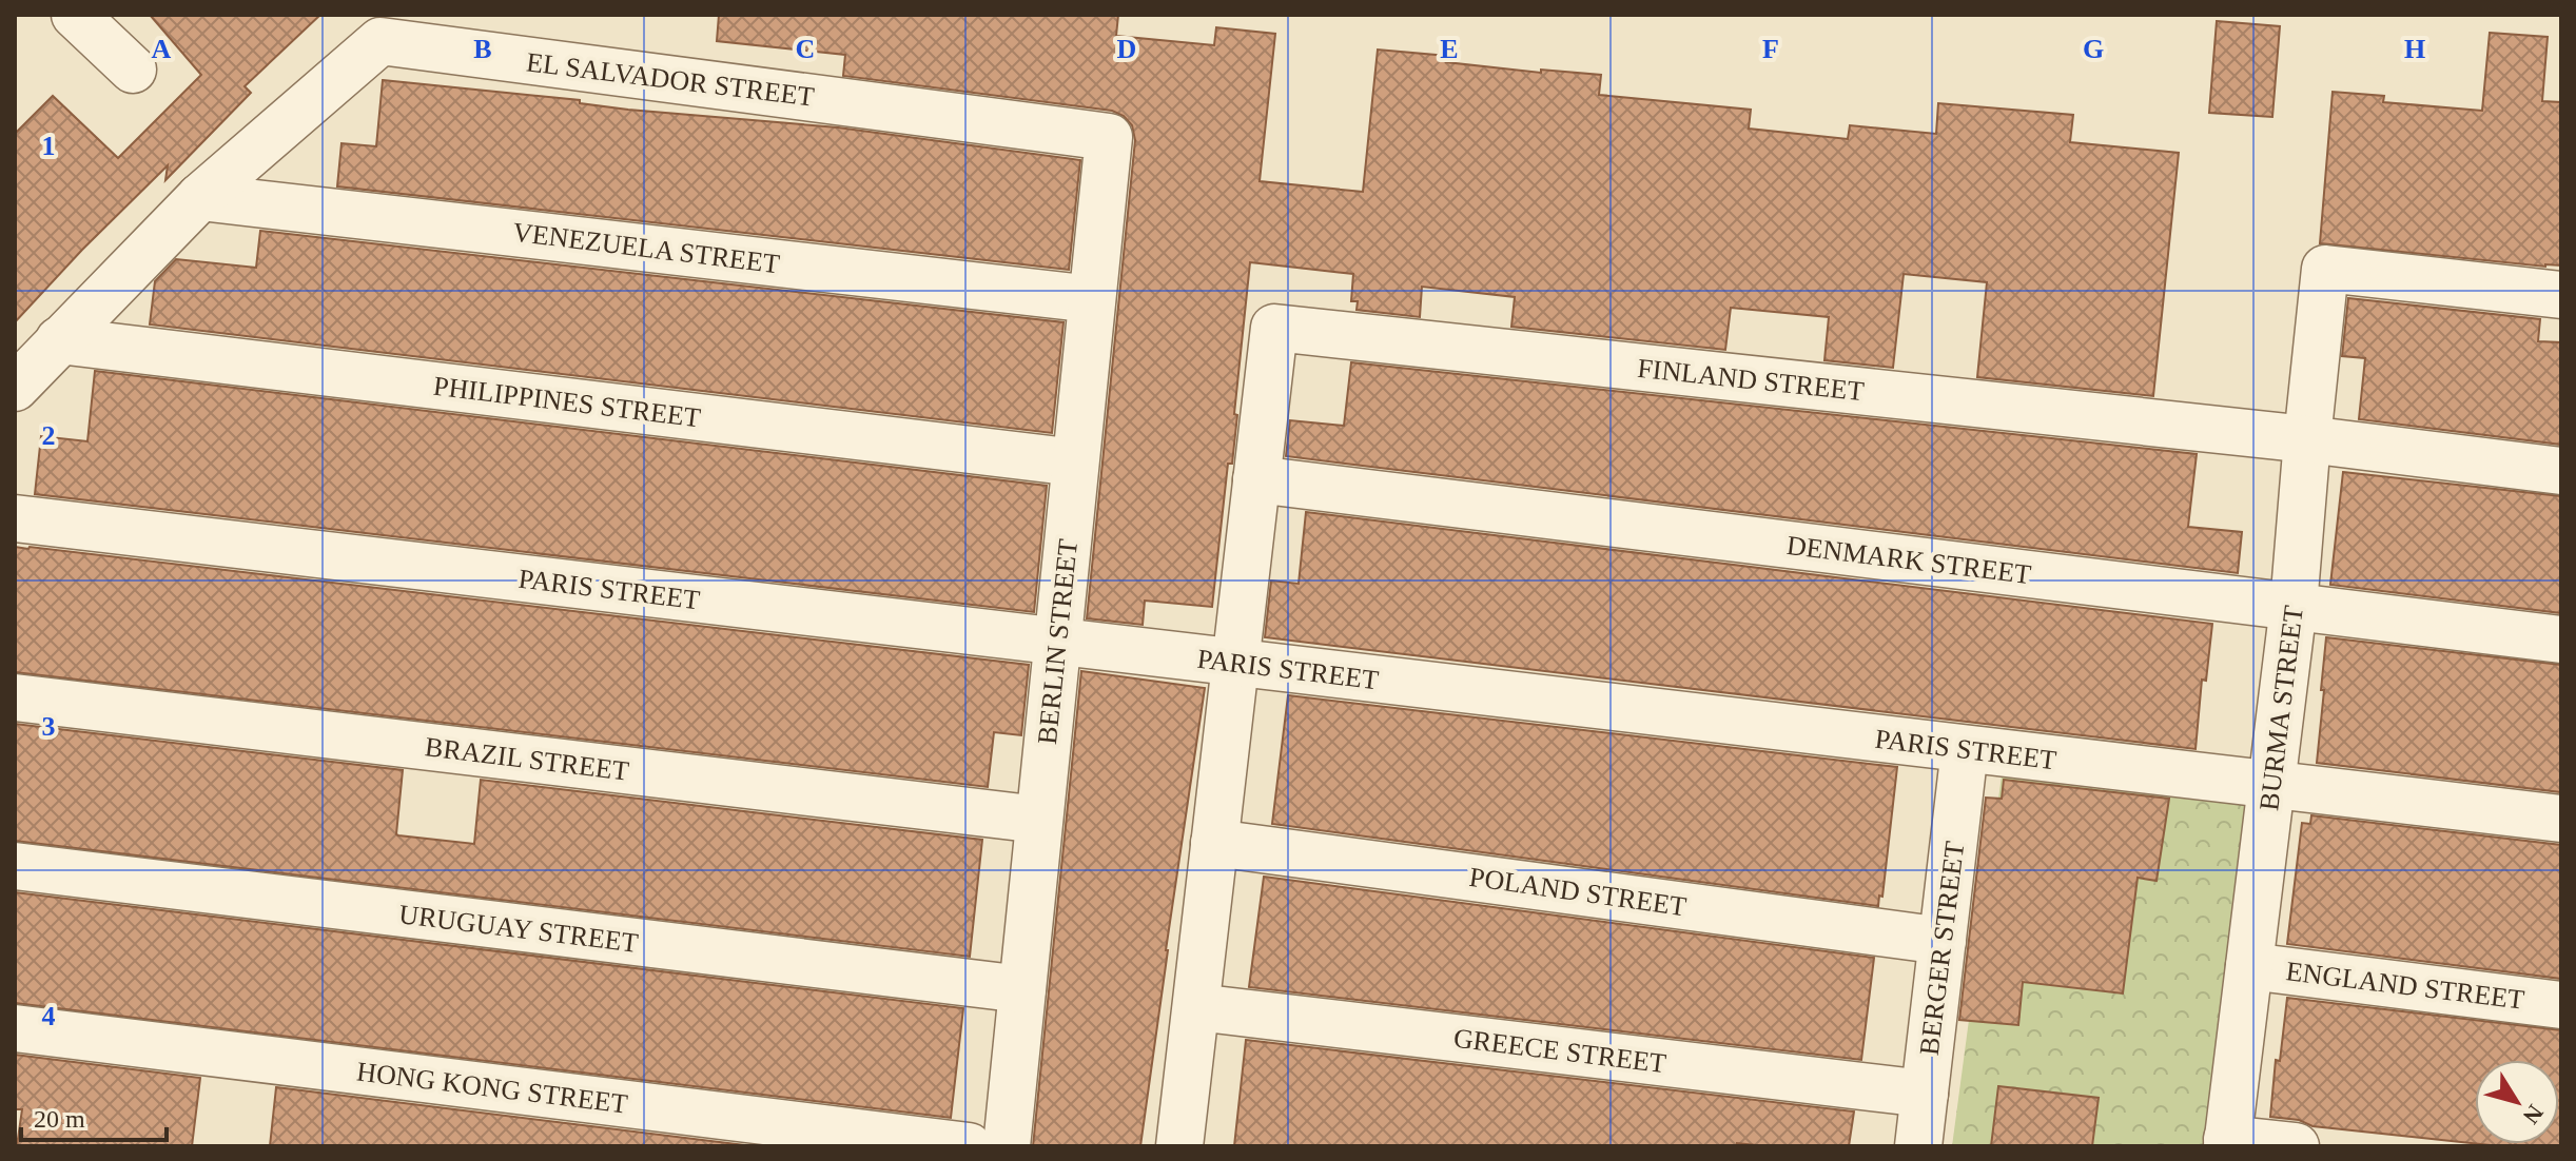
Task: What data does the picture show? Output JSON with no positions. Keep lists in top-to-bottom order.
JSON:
{
  "streets": {
    "street": [
      "EL SALVADOR STREET",
      "VENEZUELA STREET",
      "FINLAND STREET",
      "PHILIPPINES STREET",
      "DENMARK STREET",
      "PARIS STREET",
      "BERLIN STREET",
      "BURMA STREET",
      "BRAZIL STREET",
      "POLAND STREET",
      "URUGUAY STREET",
      "BERGER STREET",
      "ENGLAND STREET",
      "GREECE STREET",
      "HONG KONG STREET"
    ]
  },
  "crossings": [
    ["EL SALVADOR STREET", "VENEZUELA STREET"],
    ["EL SALVADOR STREET", "PHILIPPINES STREET"],
    ["EL SALVADOR STREET", "BERLIN STREET"],
    ["VENEZUELA STREET", "BERLIN STREET"],
    ["FINLAND STREET", "DENMARK STREET"],
    ["FINLAND STREET", "PARIS STREET"],
    ["FINLAND STREET", "BURMA STREET"],
    ["FINLAND STREET", "POLAND STREET"],
    ["FINLAND STREET", "GREECE STREET"],
    ["PHILIPPINES STREET", "BERLIN STREET"],
    ["DENMARK STREET", "BURMA STREET"],
    ["PARIS STREET", "BERLIN STREET"],
    ["PARIS STREET", "BURMA STREET"],
    ["PARIS STREET", "BERGER STREET"],
    ["BERLIN STREET", "BRAZIL STREET"],
    ["BERLIN STREET", "URUGUAY STREET"],
    ["BURMA STREET", "ENGLAND STREET"],
    ["POLAND STREET", "BERGER STREET"],
    ["BERGER STREET", "GREECE STREET"]
  ],
  "scale_bar": "20 m",
  "north": "bottom right",
  "grid": {
    "columns": [
      "A",
      "B",
      "C",
      "D",
      "E",
      "F",
      "G",
      "H"
    ],
    "rows": [
      "1",
      "2",
      "3",
      "4"
    ]
  }
}
